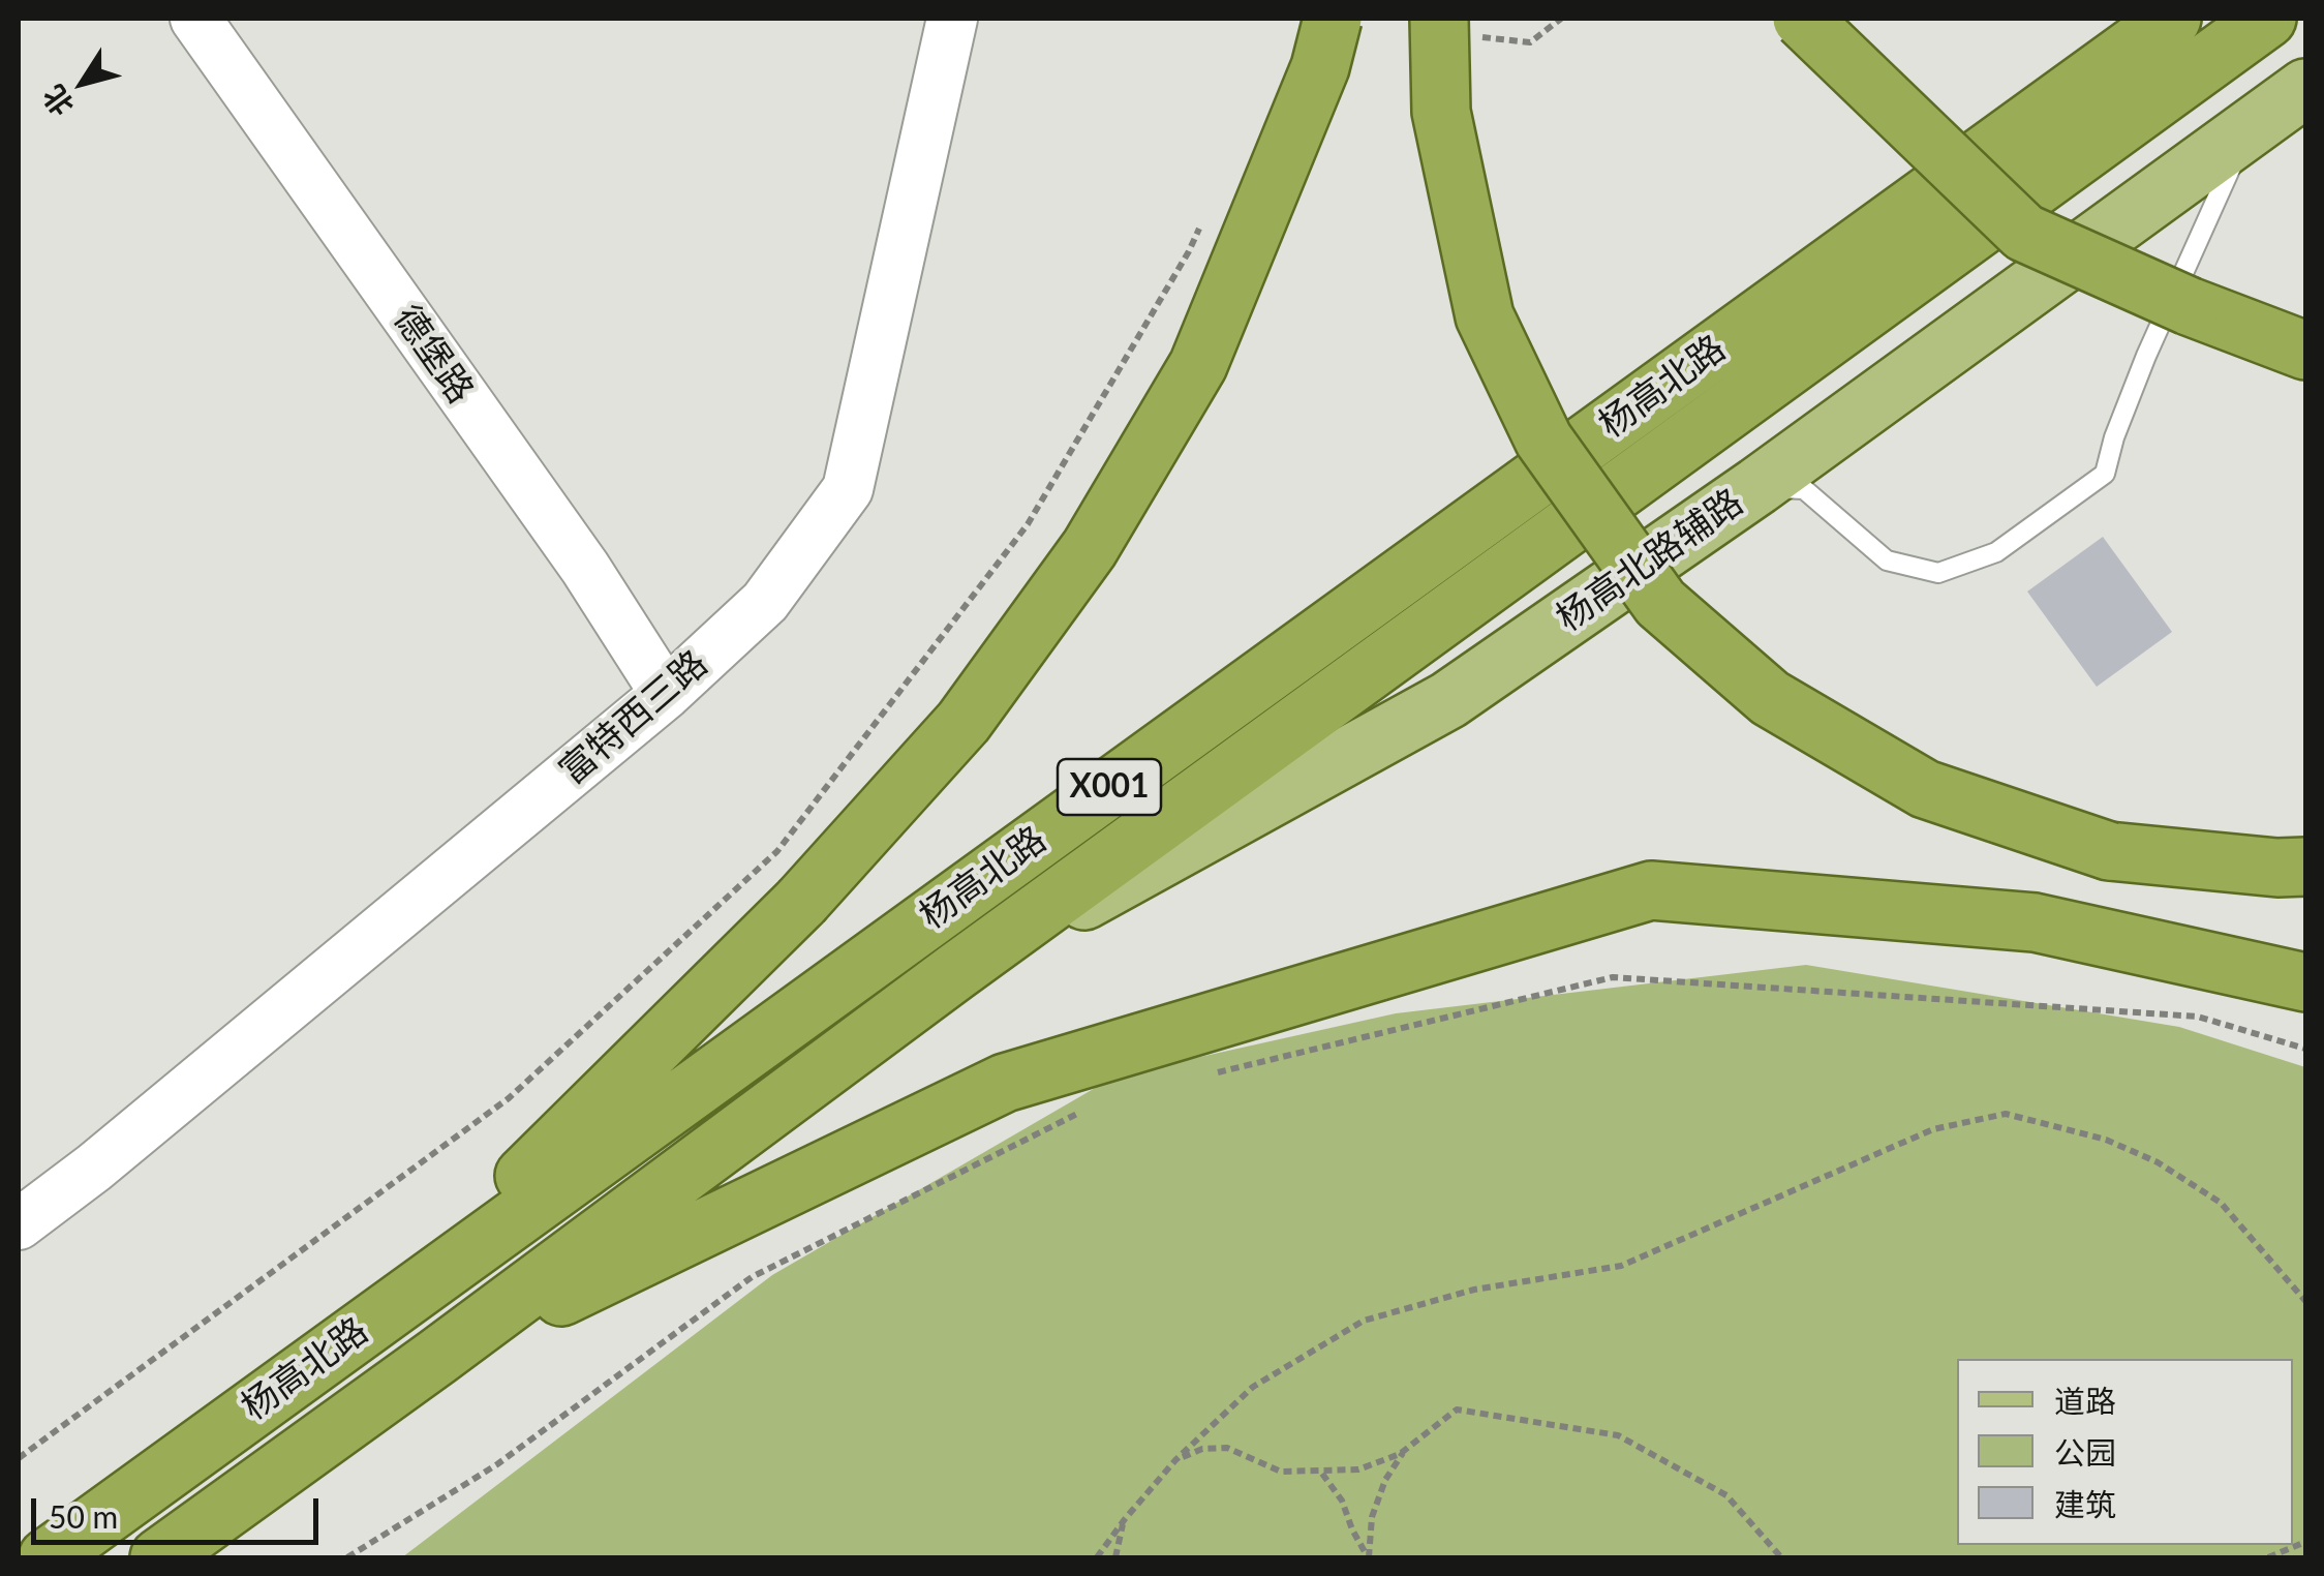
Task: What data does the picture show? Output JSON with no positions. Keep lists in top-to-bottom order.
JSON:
{
  "streets": {
    "highway": ["杨高北路", "X001"],
    "main road": ["杨高北路辅路"],
    "street": ["德堡路", "富特西三路"]
  },
  "crossings": [
    ["德堡路", "富特西三路"],
    ["杨高北路", "杨高北路辅路"]
  ],
  "legend": ["道路", "公园", "建筑"],
  "scale_bar": "50 m",
  "north": "bottom left"
}
